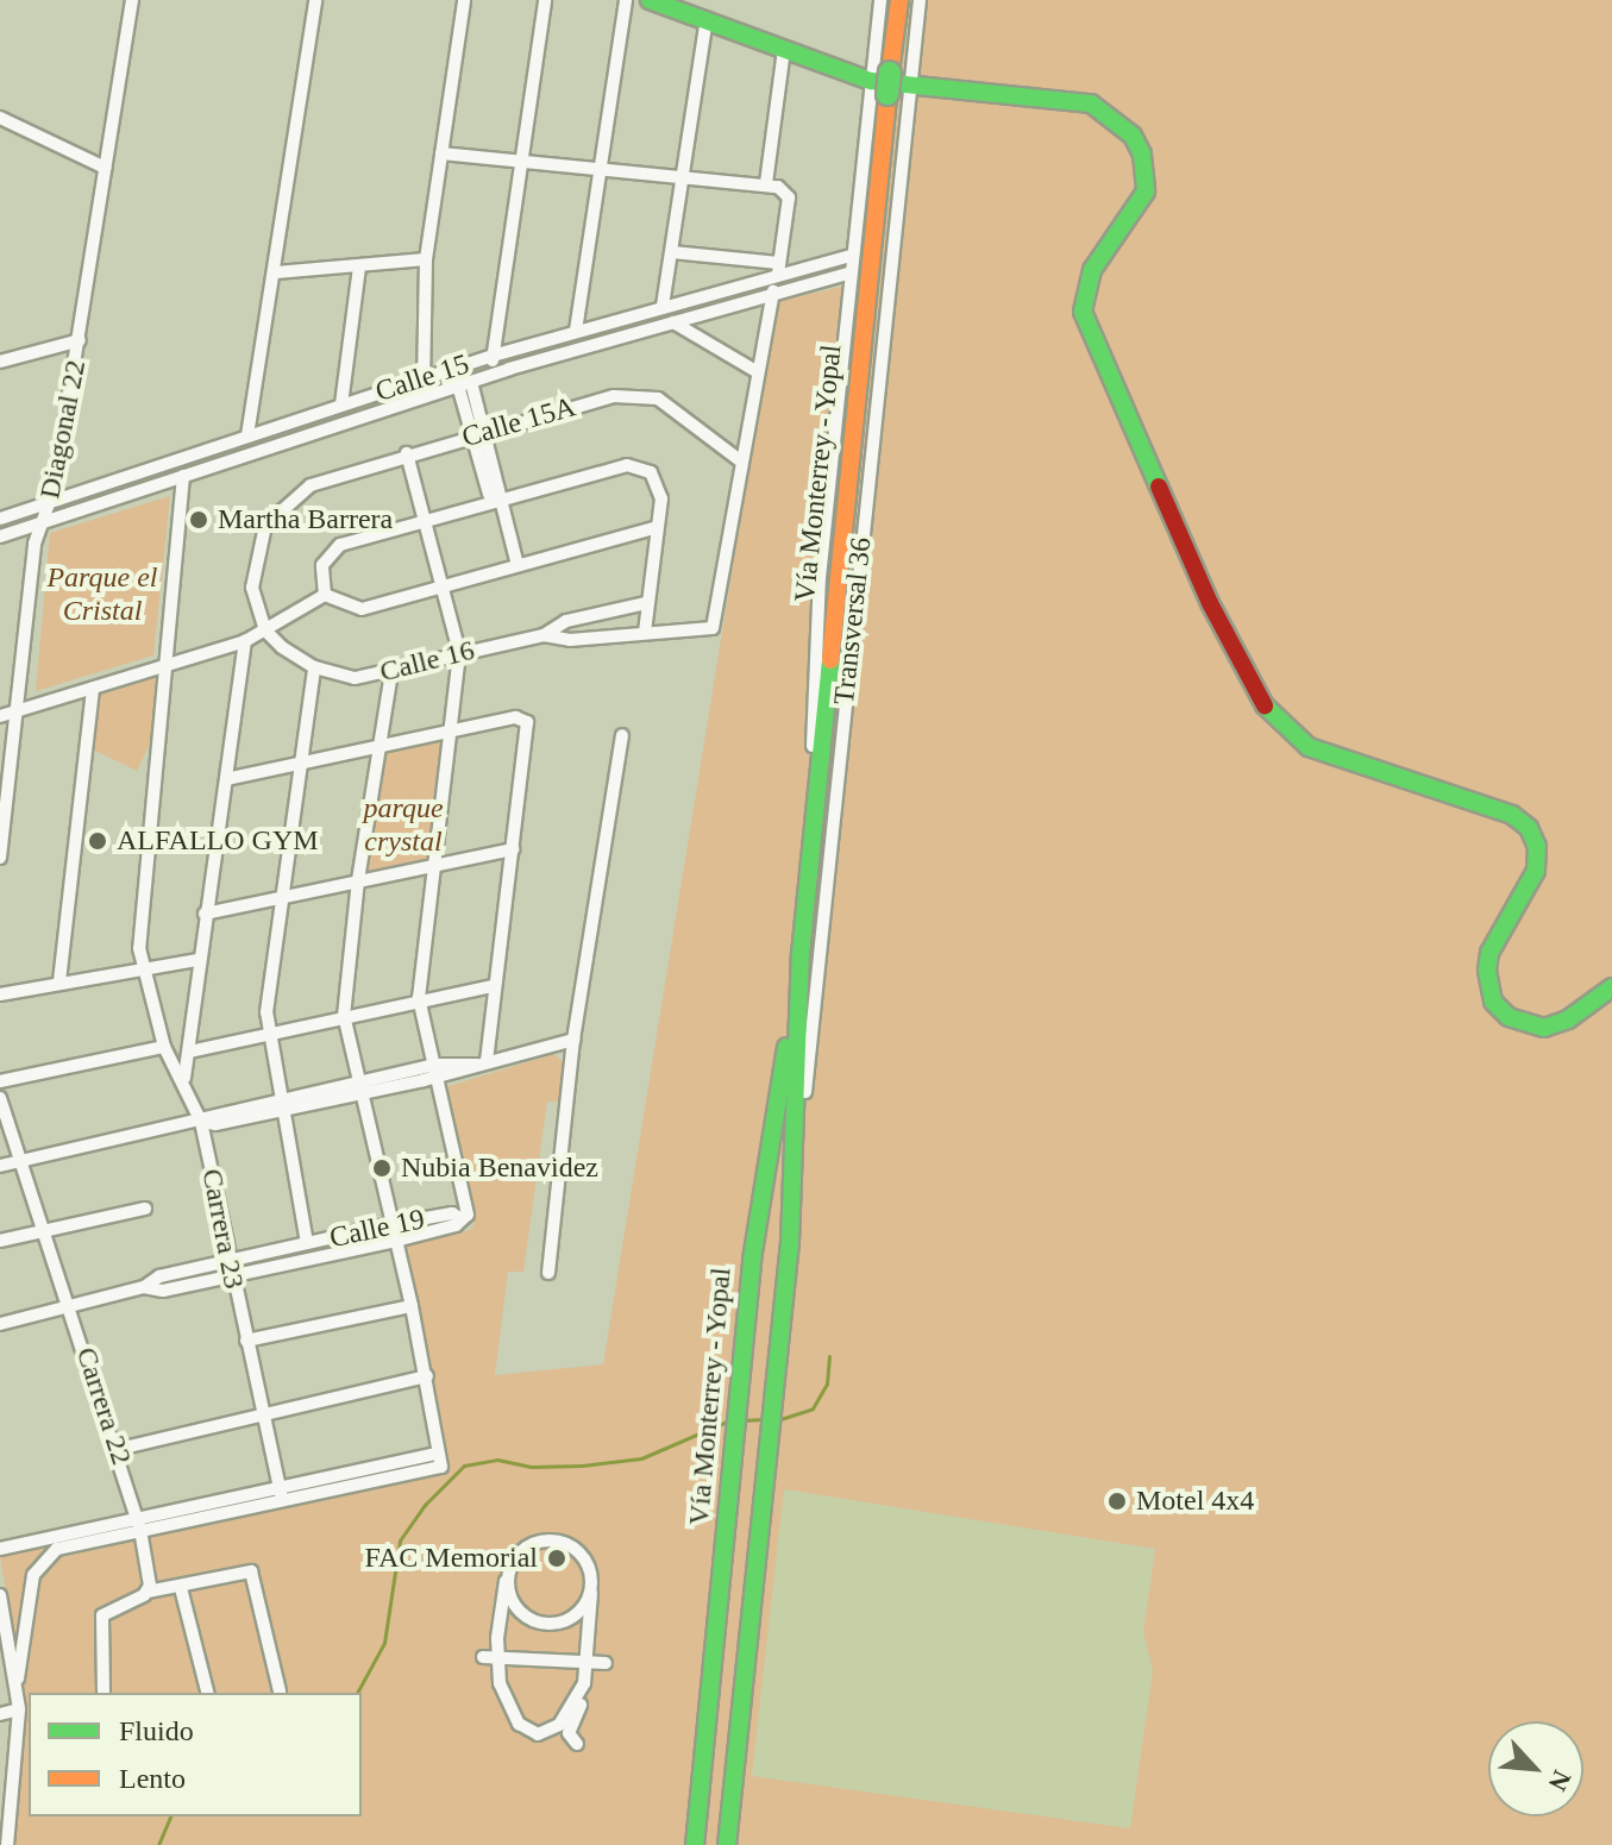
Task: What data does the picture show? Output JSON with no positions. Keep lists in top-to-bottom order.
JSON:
{
  "streets": {
    "main road": ["Vía Monterrey - Yopal"],
    "street": [
      "Calle 15",
      "Calle 15A",
      "Diagonal 22",
      "Transversal 36",
      "Calle 16",
      "Carrera 23",
      "Calle 19",
      "Carrera 22"
    ]
  },
  "crossings": [
    ["Calle 15", "Diagonal 22"],
    ["Calle 15", "Transversal 36"],
    ["Calle 15", "Carrera 23"],
    ["Calle 15A", "Calle 16"],
    ["Vía Monterrey - Yopal", "Transversal 36"],
    ["Carrera 23", "Calle 19"],
    ["Calle 19", "Carrera 22"]
  ],
  "parks": ["Parque el Cristal", "parque crystal"],
  "places": [
    "Martha Barrera",
    "ALFALLO GYM",
    "Nubia Benavidez",
    "Motel 4x4",
    "FAC Memorial"
  ],
  "legend": ["Fluido", "Lento"],
  "north": "bottom right"
}
